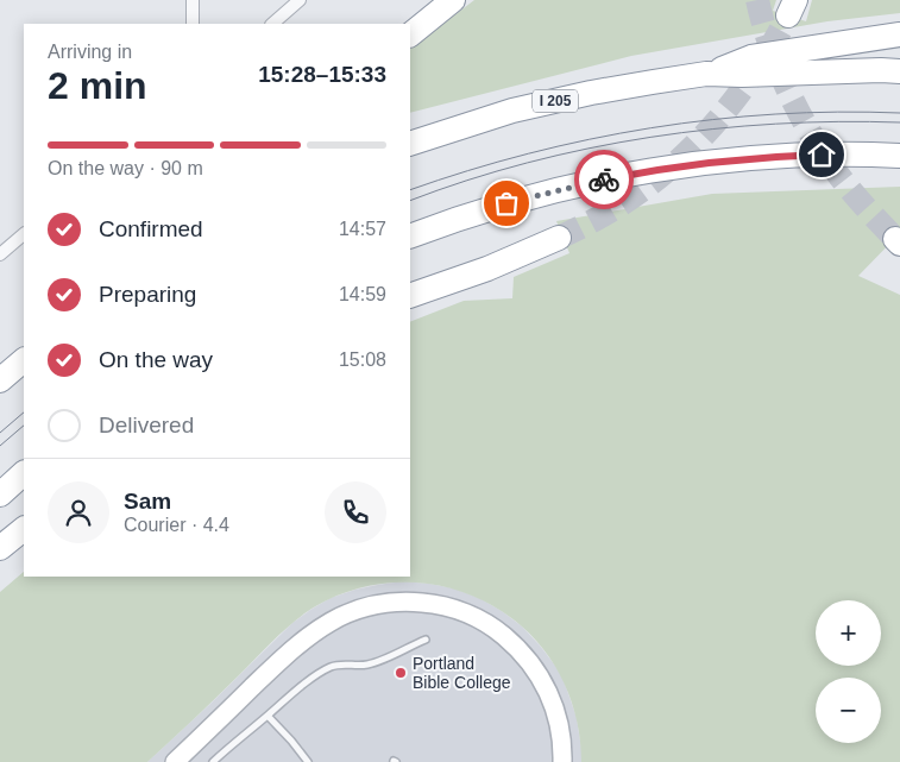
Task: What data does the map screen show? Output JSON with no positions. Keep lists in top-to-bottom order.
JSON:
{
  "streets": {
    "highway": ["I 205"]
  },
  "places": ["Portland Bible College"],
  "page": {
    "heading": ["2 min", "Arriving in", "15:28–15:33"],
    "panel": ["Sam", "Courier · 4.4"],
    "bar": "On the way · 90 m",
    "list": [
      ["Confirmed", "14:57"],
      ["Preparing", "14:59"],
      ["On the way", "15:08"],
      "Delivered"
    ],
    "map_buttons": ["+", "−"]
  }
}
